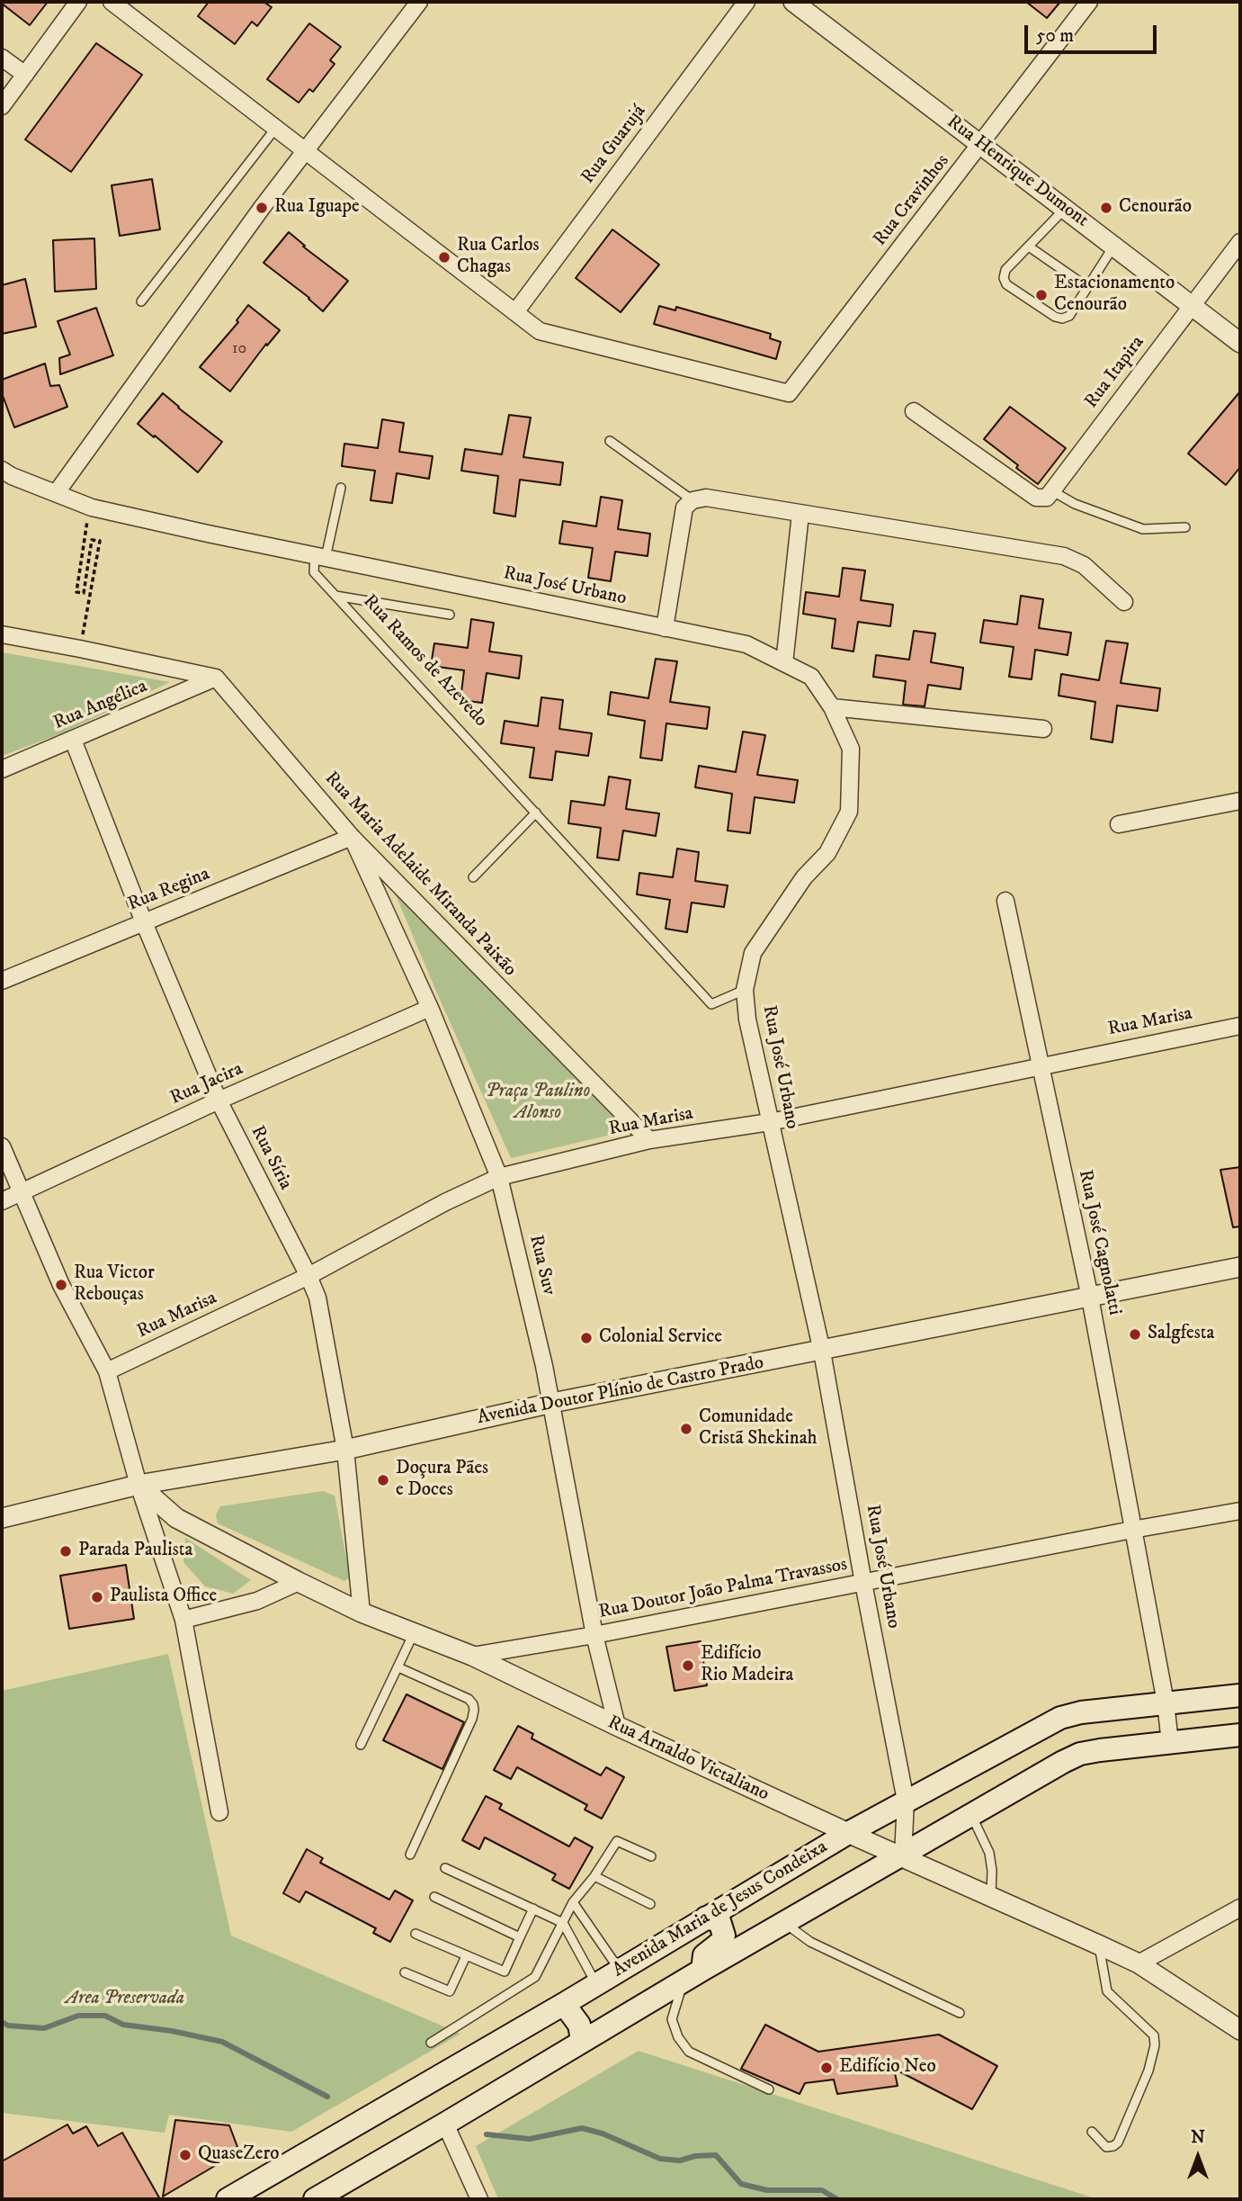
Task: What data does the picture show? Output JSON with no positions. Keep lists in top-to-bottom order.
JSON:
{
  "streets": {
    "main road": ["Avenida Maria de Jesus Condeixa"],
    "street": [
      "Rua Guarujá",
      "Rua Henrique Dumont",
      "Rua Cravinhos",
      "Rua Itapira",
      "Rua José Urbano",
      "Rua Angélica",
      "Rua Maria Adelaide Miranda Paixão",
      "Rua Regina",
      "Rua Marisa",
      "Rua Jacira",
      "Rua Síria",
      "Rua José Cagnolatti",
      "Rua Suv",
      "Avenida Doutor Plínio de Castro Prado",
      "Rua Doutor João Palma Travassos",
      "Rua Arnaldo Victaliano"
    ],
    "lane": ["Rua Ramos de Azevedo"]
  },
  "crossings": [
    ["Rua Guarujá", "Rua Cravinhos"],
    ["Rua Henrique Dumont", "Rua Cravinhos"],
    ["Rua Henrique Dumont", "Rua Itapira"],
    ["Rua José Urbano", "Rua Ramos de Azevedo"],
    ["Rua José Urbano", "Rua Marisa"],
    ["Rua José Urbano", "Avenida Doutor Plínio de Castro Prado"],
    ["Rua José Urbano", "Rua Doutor João Palma Travassos"],
    ["Rua José Urbano", "Rua Arnaldo Victaliano"],
    ["Rua José Urbano", "Avenida Maria de Jesus Condeixa"],
    ["Rua Angélica", "Rua Maria Adelaide Miranda Paixão"],
    ["Rua Angélica", "Rua Síria"],
    ["Rua Maria Adelaide Miranda Paixão", "Rua Regina"],
    ["Rua Maria Adelaide Miranda Paixão", "Rua Marisa"],
    ["Rua Maria Adelaide Miranda Paixão", "Rua Suv"],
    ["Rua Regina", "Rua Síria"],
    ["Rua Regina", "Rua Suv"],
    ["Rua Marisa", "Rua Síria"],
    ["Rua Marisa", "Rua José Cagnolatti"],
    ["Rua Marisa", "Rua Suv"],
    ["Rua Jacira", "Rua Síria"],
    ["Rua Jacira", "Rua Suv"],
    ["Rua Síria", "Avenida Doutor Plínio de Castro Prado"],
    ["Rua Síria", "Rua Arnaldo Victaliano"],
    ["Rua José Cagnolatti", "Avenida Doutor Plínio de Castro Prado"],
    ["Rua José Cagnolatti", "Rua Doutor João Palma Travassos"],
    ["Rua José Cagnolatti", "Avenida Maria de Jesus Condeixa"],
    ["Rua Suv", "Avenida Doutor Plínio de Castro Prado"],
    ["Rua Suv", "Rua Doutor João Palma Travassos"],
    ["Rua Suv", "Rua Arnaldo Victaliano"],
    ["Avenida Doutor Plínio de Castro Prado", "Rua Arnaldo Victaliano"],
    ["Rua Doutor João Palma Travassos", "Rua Arnaldo Victaliano"],
    ["Rua Arnaldo Victaliano", "Avenida Maria de Jesus Condeixa"]
  ],
  "parks": ["Praça Paulino Alonso", "Area Preservada"],
  "places": [
    "Rua Iguape",
    "Cenourão",
    "Rua Carlos Chagas",
    "Estacionamento Cenourão",
    "Rua Victor Rebouças",
    "Salgfesta",
    "Colonial Service",
    "Comunidade Cristã Shekinah",
    "Doçura Pães e Doces",
    "Parada Paulista",
    "Paulista Office",
    "Edifício Rio Madeira",
    "Edifício Neo",
    "QuaseZero"
  ],
  "house_numbers": ["10"],
  "scale_bar": "50 m",
  "north": "top"
}
